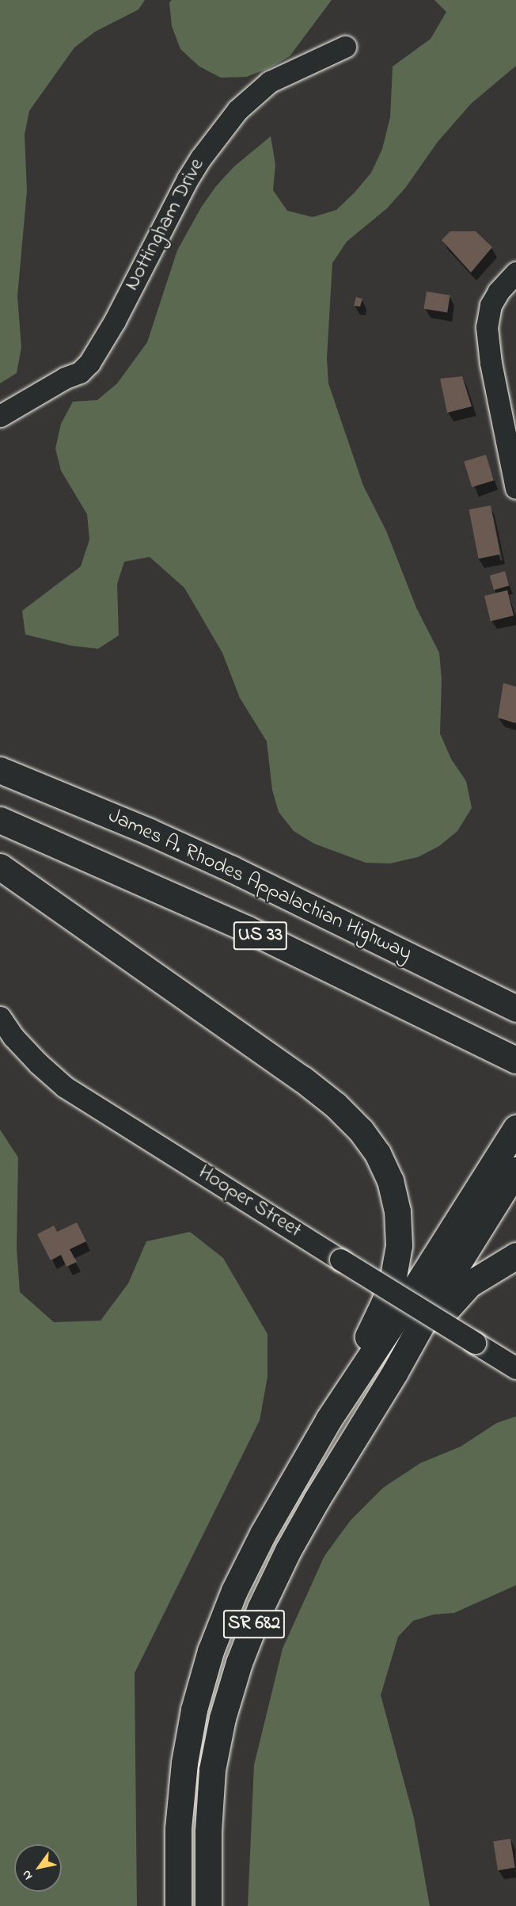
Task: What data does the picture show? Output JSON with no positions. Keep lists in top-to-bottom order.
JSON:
{
  "streets": {
    "highway": ["James A. Rhodes Appalachian Highway", "US 33", "SR 682"],
    "street": ["Nottingham Drive", "Hooper Street"]
  },
  "north": "bottom left"
}
